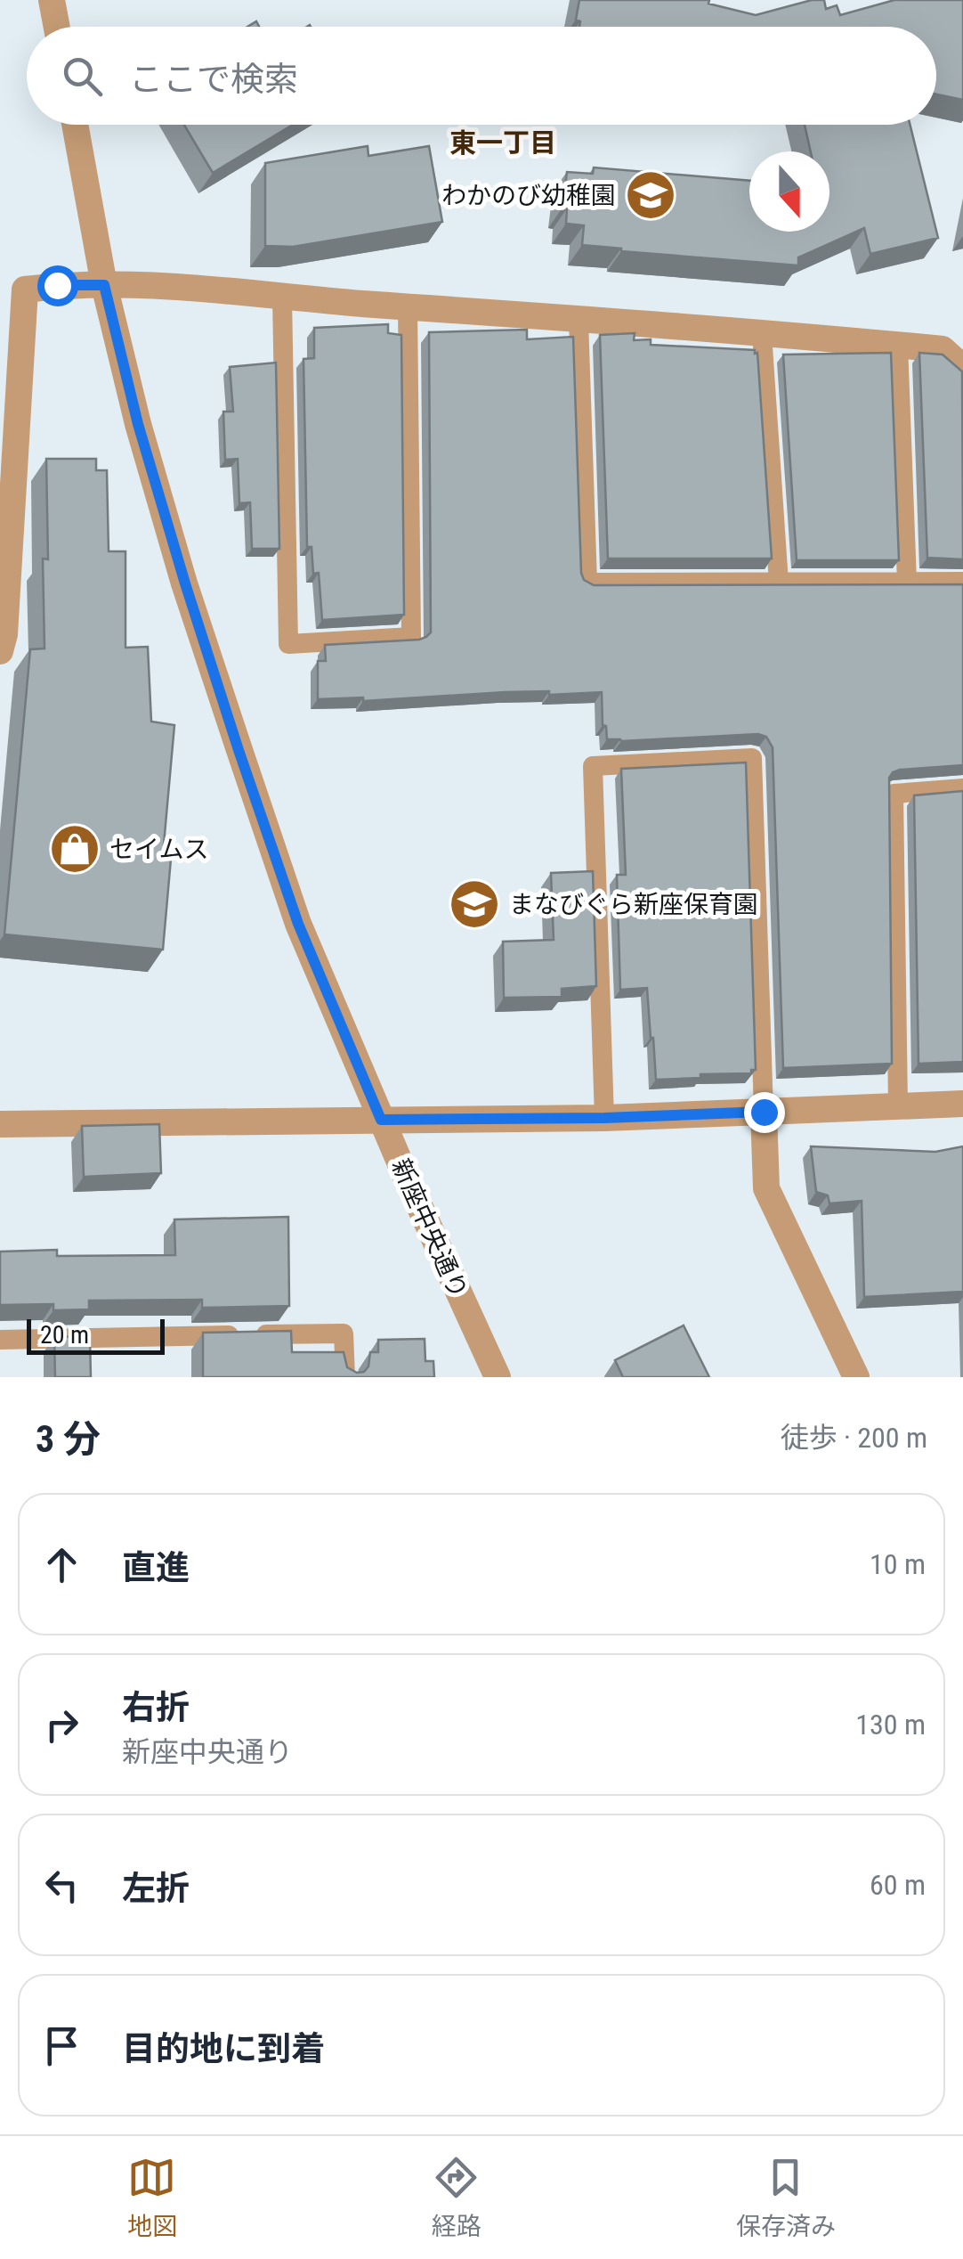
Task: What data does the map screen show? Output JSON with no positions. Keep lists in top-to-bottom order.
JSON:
{
  "streets": {
    "street": ["新座中央通り"]
  },
  "districts": ["東一丁目"],
  "places": {
    "school or university": ["わかのび幼稚園", "まなびぐら新座保育園"],
    "shop": ["セイムス"]
  },
  "scale_bar": "20 m",
  "north": "bottom",
  "page": {
    "search": "ここで検索",
    "scale": "20 m",
    "heading": ["3 分", "徒歩 · 200 m"],
    "list": [
      ["直進", "10 m"],
      ["右折", "新座中央通り", "130 m"],
      ["左折", "60 m"],
      "目的地に到着"
    ],
    "nav": ["地図", "経路", "保存済み"]
  }
}
